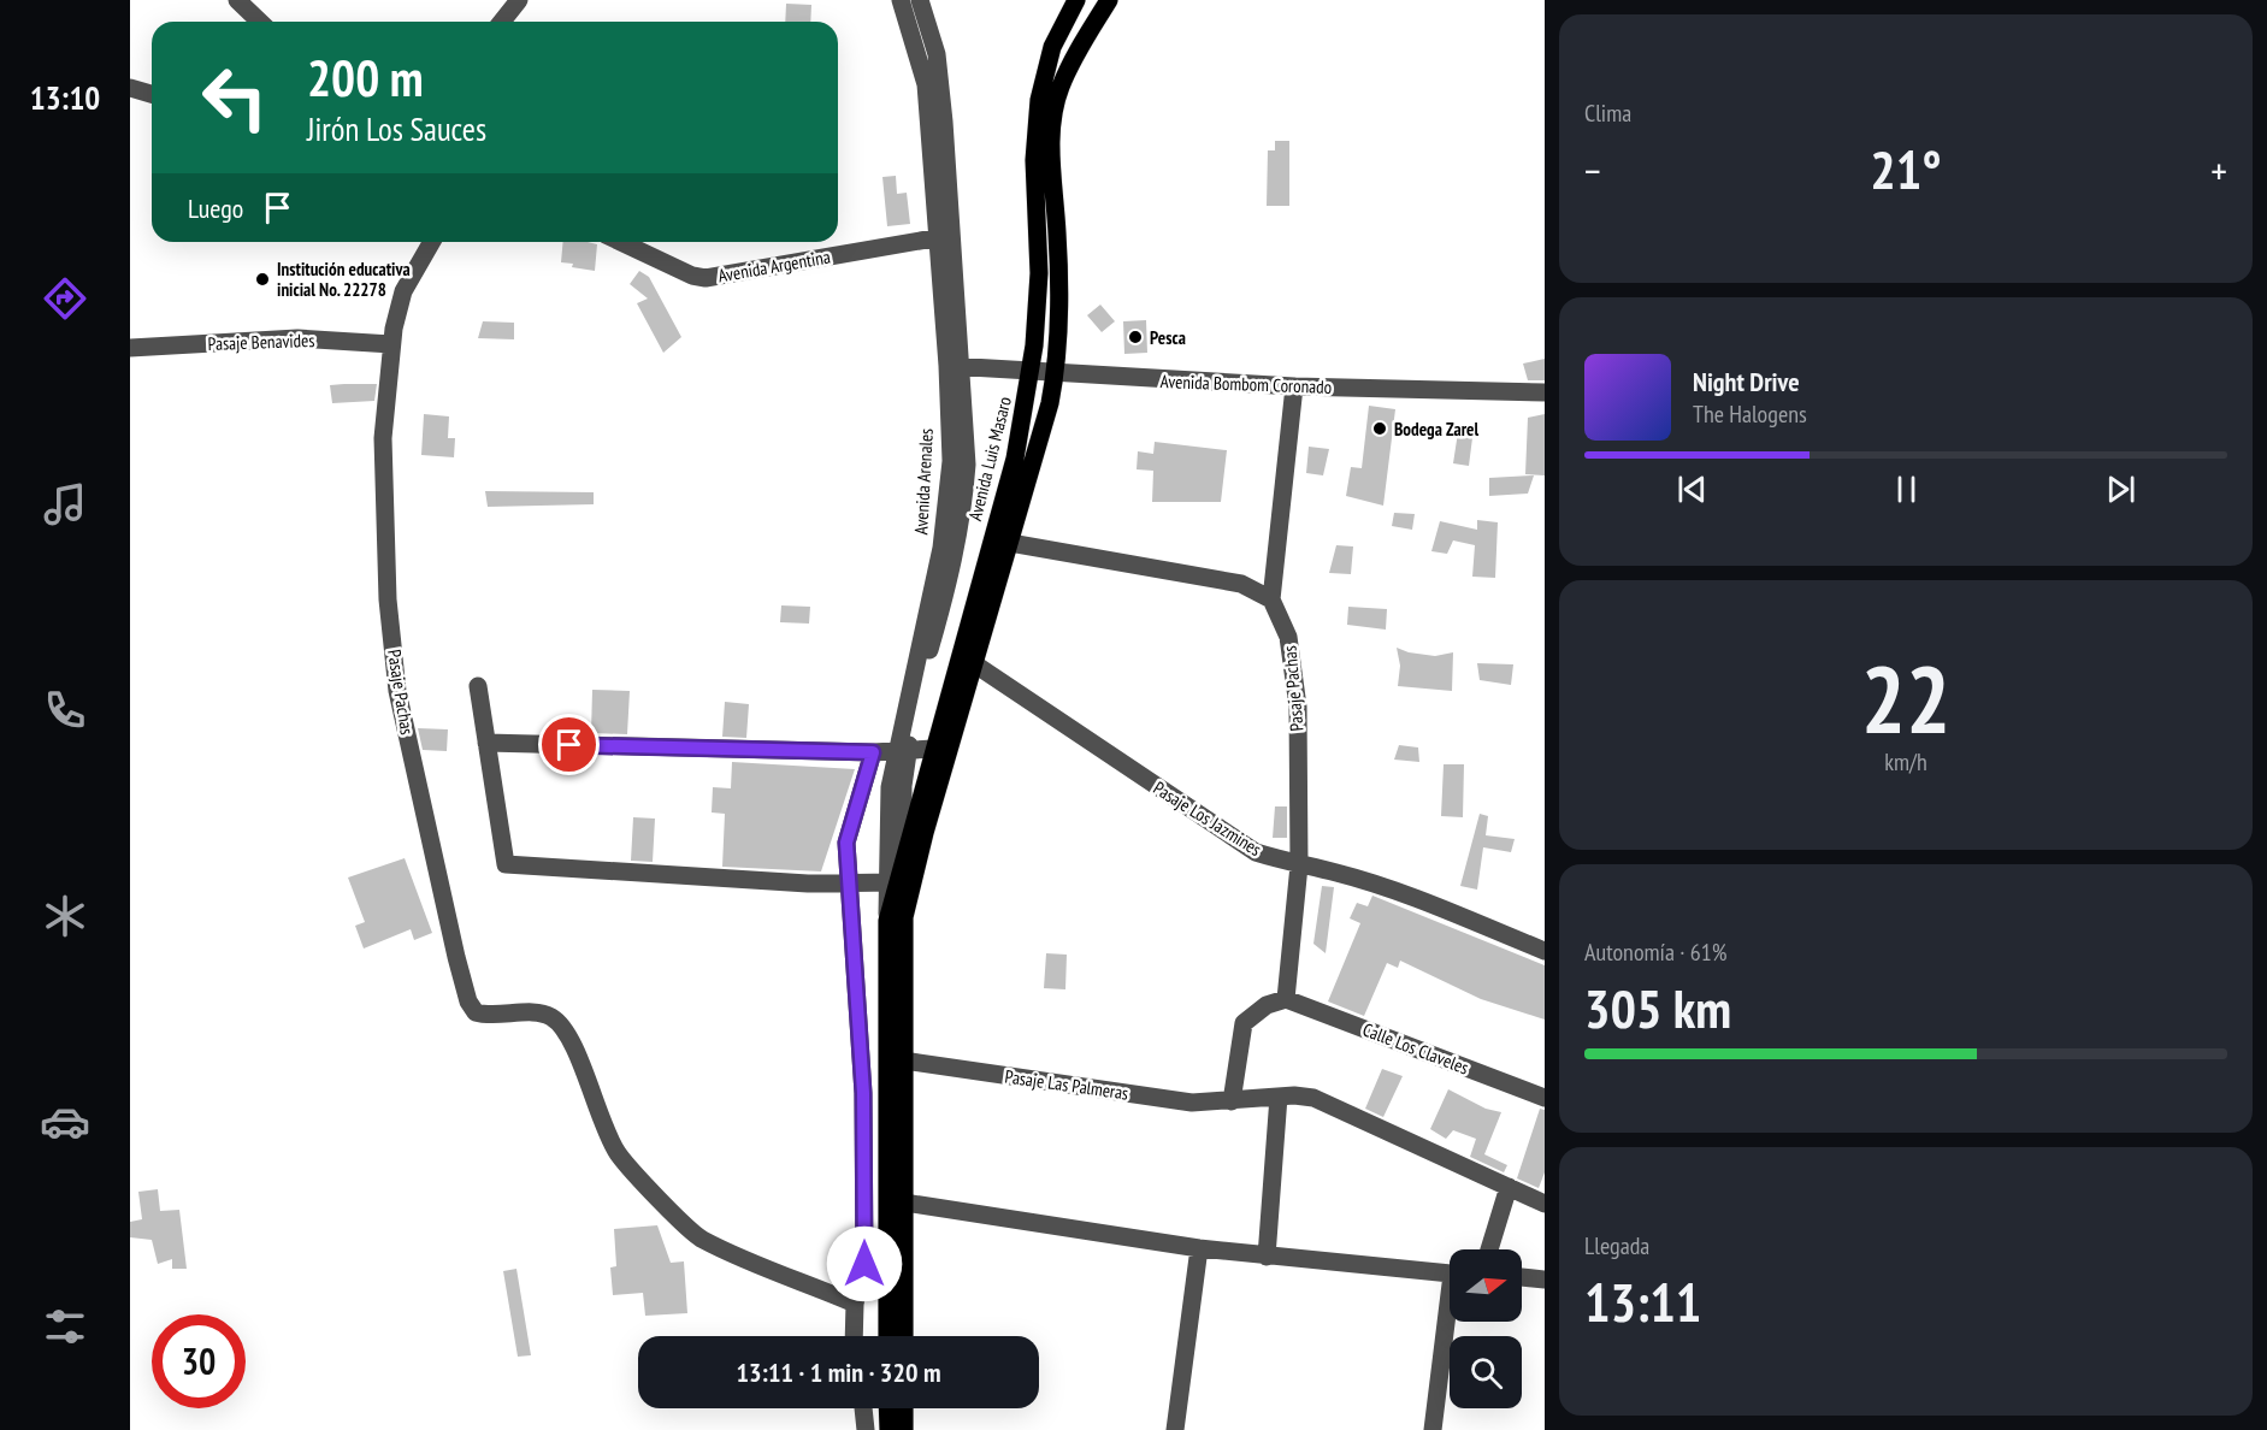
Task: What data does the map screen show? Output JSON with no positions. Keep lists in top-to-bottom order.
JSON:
{
  "streets": {
    "main road": ["Avenida Luis Masaro"],
    "street": [
      "Avenida Argentina",
      "Pasaje Benavides",
      "Avenida Bombom Coronado",
      "Pasaje Pachas",
      "Pasaje Los Jazmines",
      "Calle Los Claveles",
      "Pasaje Las Palmeras"
    ]
  },
  "crossings": [
    ["Pasaje Benavides", "Pasaje Pachas"],
    ["Avenida Bombom Coronado", "Avenida Luis Masaro"],
    ["Avenida Luis Masaro", "Pasaje Los Jazmines"],
    ["Pasaje Pachas", "Pasaje Los Jazmines"],
    ["Pasaje Pachas", "Calle Los Claveles"]
  ],
  "places": ["Institución educativa inicial No. 22278", "Pesca", "Bodega Zarel"],
  "north": "right",
  "page": {
    "tabs": "13:10",
    "tile": [
      "Clima",
      ["22", "km/h"],
      ["Autonomía · 61%", "305 km"],
      ["Llegada", "13:11"]
    ],
    "turn": ["200 m", "Jirón Los Sauces"],
    "heat": ["−", "21°", "+"],
    "then": "Luego",
    "song": ["Night Drive", "The Halogens"],
    "limit": "30",
    "trip": "13:11 · 1 min · 320 m"
  }
}
